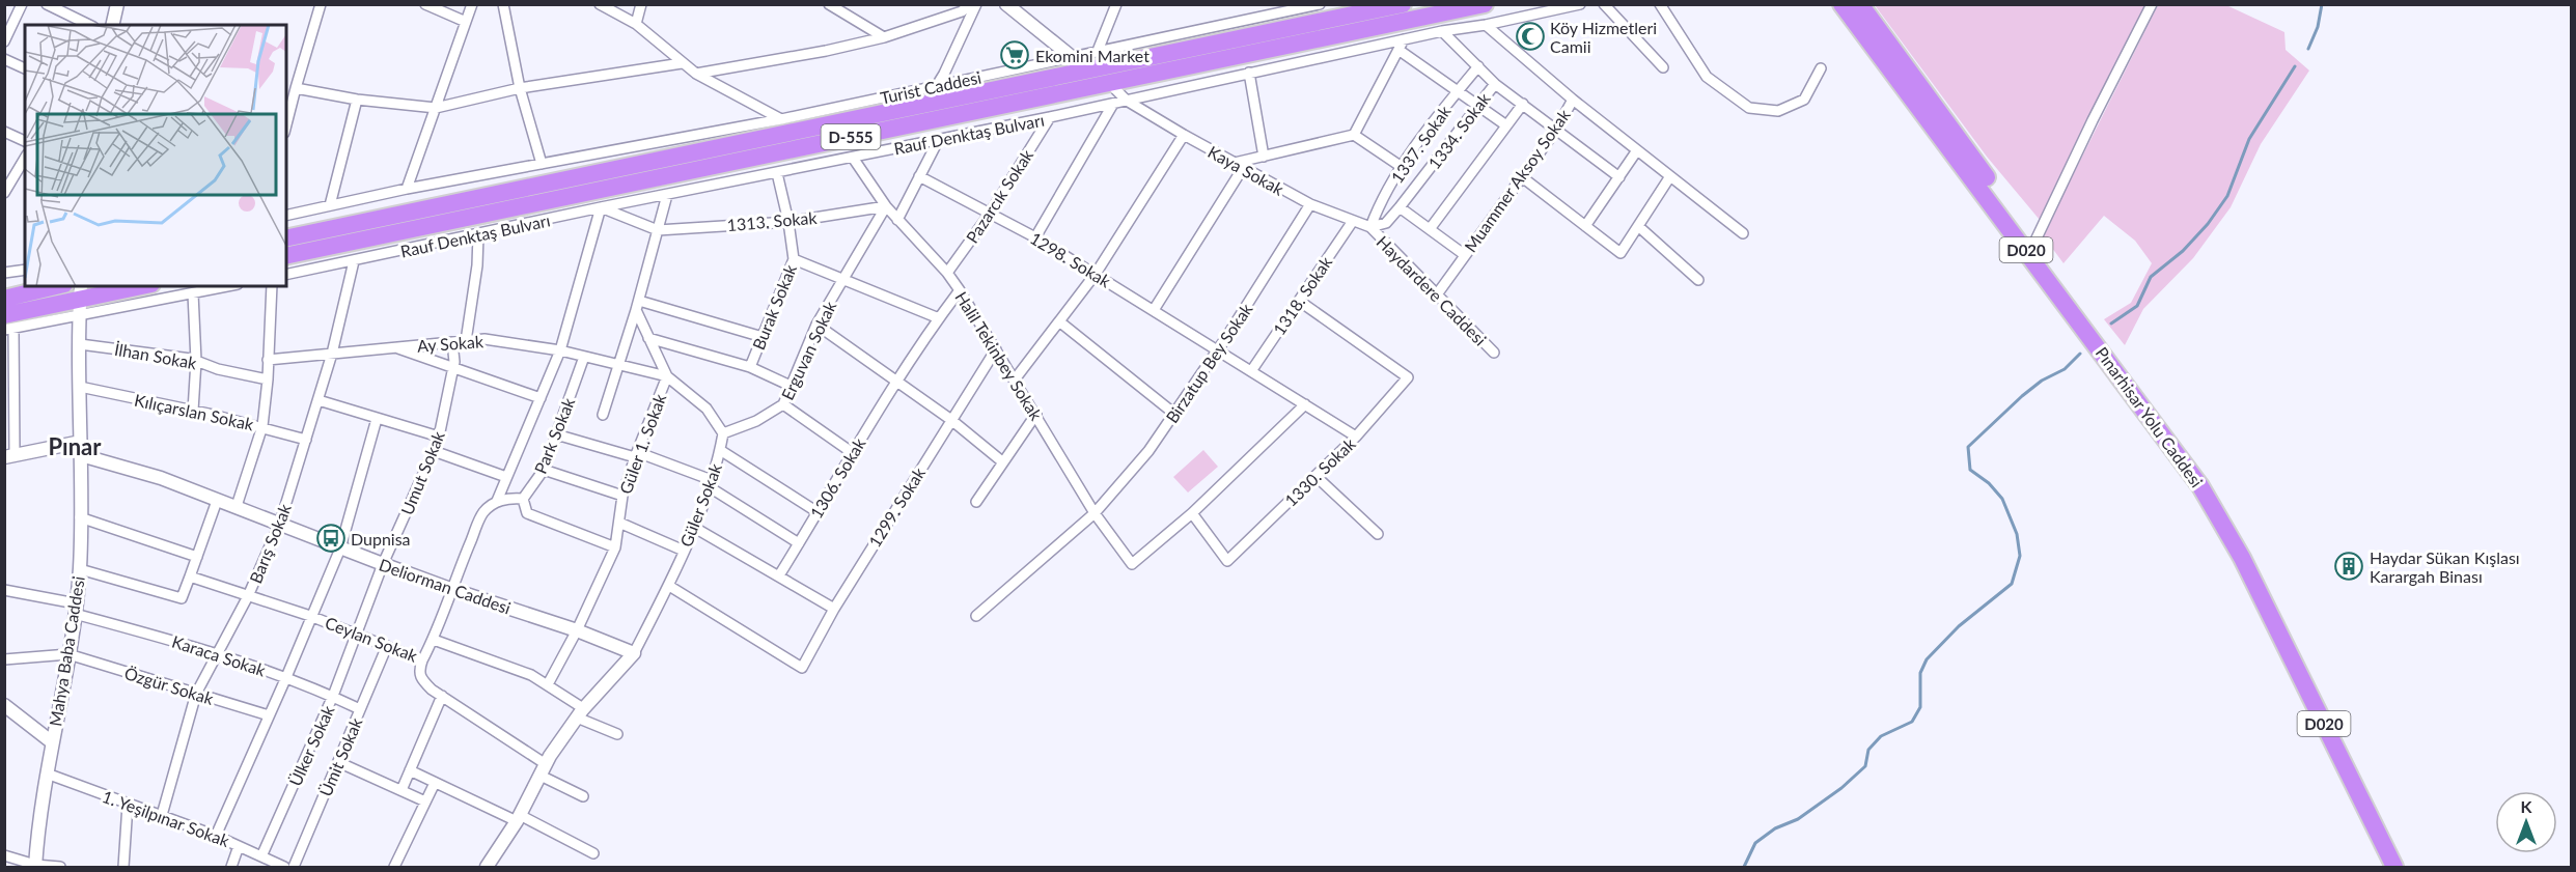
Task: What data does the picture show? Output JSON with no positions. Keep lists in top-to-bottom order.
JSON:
{
  "streets": {
    "highway": [
      "Rauf Denktaş Bulvarı",
      "D-555",
      "D020",
      "Pınarhisar Yolu Caddesi"
    ],
    "street": [
      "Turist Caddesi",
      "1334. Sokak",
      "1337. Sokak",
      "Kaya Sokak",
      "Muammer Aksoy Sokak",
      "Pazarcık Sokak",
      "1313. Sokak",
      "1298. Sokak",
      "Haydardere Caddesi",
      "1318. Sokak",
      "Burak Sokak",
      "Ay Sokak",
      "Erguvan Sokak",
      "İlhan Sokak",
      "Halil Tekinbey Sokak",
      "Birzatup Bey Sokak",
      "Kılıçarslan Sokak",
      "Park Sokak",
      "Güler 1. Sokak",
      "1330. Sokak",
      "Umut Sokak",
      "1306. Sokak",
      "Güler Sokak",
      "1299. Sokak",
      "Barış Sokak",
      "Deliorman Caddesi",
      "Ceylan Sokak",
      "Mahya Baba Caddesi",
      "Karaca Sokak",
      "Özgür Sokak",
      "Ülker Sokak",
      "Ümit Sokak",
      "1. Yeşilpınar Sokak"
    ]
  },
  "crossings": [
    ["Turist Caddesi", "D-555"],
    ["1334. Sokak", "1337. Sokak"],
    ["1334. Sokak", "Kaya Sokak"],
    ["1334. Sokak", "Haydardere Caddesi"],
    ["Rauf Denktaş Bulvarı", "Kaya Sokak"],
    ["Rauf Denktaş Bulvarı", "Muammer Aksoy Sokak"],
    ["Rauf Denktaş Bulvarı", "Pazarcık Sokak"],
    ["Rauf Denktaş Bulvarı", "Burak Sokak"],
    ["Rauf Denktaş Bulvarı", "Halil Tekinbey Sokak"],
    ["Rauf Denktaş Bulvarı", "Barış Sokak"],
    ["1337. Sokak", "Kaya Sokak"],
    ["1337. Sokak", "Haydardere Caddesi"],
    ["Kaya Sokak", "Haydardere Caddesi"],
    ["Kaya Sokak", "1318. Sokak"],
    ["Kaya Sokak", "Birzatup Bey Sokak"],
    ["Muammer Aksoy Sokak", "Haydardere Caddesi"],
    ["Pazarcık Sokak", "1298. Sokak"],
    ["Pazarcık Sokak", "Halil Tekinbey Sokak"],
    ["1313. Sokak", "Burak Sokak"],
    ["1313. Sokak", "Erguvan Sokak"],
    ["1313. Sokak", "Halil Tekinbey Sokak"],
    ["1298. Sokak", "1318. Sokak"],
    ["1298. Sokak", "Birzatup Bey Sokak"],
    ["1298. Sokak", "1330. Sokak"],
    ["1318. Sokak", "1330. Sokak"],
    ["Ay Sokak", "Park Sokak"],
    ["Ay Sokak", "Güler 1. Sokak"],
    ["Ay Sokak", "Umut Sokak"],
    ["Ay Sokak", "Barış Sokak"],
    ["Erguvan Sokak", "Halil Tekinbey Sokak"],
    ["Erguvan Sokak", "Güler Sokak"],
    ["İlhan Sokak", "Mahya Baba Caddesi"],
    ["Halil Tekinbey Sokak", "Birzatup Bey Sokak"],
    ["Halil Tekinbey Sokak", "1330. Sokak"],
    ["Halil Tekinbey Sokak", "1299. Sokak"],
    ["Kılıçarslan Sokak", "Barış Sokak"],
    ["Kılıçarslan Sokak", "Mahya Baba Caddesi"],
    ["Güler 1. Sokak", "Deliorman Caddesi"],
    ["Umut Sokak", "Deliorman Caddesi"],
    ["Umut Sokak", "Ceylan Sokak"],
    ["Umut Sokak", "Ülker Sokak"],
    ["Güler Sokak", "1299. Sokak"],
    ["Güler Sokak", "Deliorman Caddesi"],
    ["Barış Sokak", "Deliorman Caddesi"],
    ["Barış Sokak", "Ceylan Sokak"],
    ["Barış Sokak", "Karaca Sokak"],
    ["Barış Sokak", "Özgür Sokak"],
    ["Barış Sokak", "1. Yeşilpınar Sokak"],
    ["Deliorman Caddesi", "Ceylan Sokak"],
    ["Deliorman Caddesi", "Mahya Baba Caddesi"],
    ["Ceylan Sokak", "Ülker Sokak"],
    ["Ceylan Sokak", "Ümit Sokak"],
    ["Mahya Baba Caddesi", "Karaca Sokak"],
    ["Mahya Baba Caddesi", "Özgür Sokak"],
    ["Mahya Baba Caddesi", "1. Yeşilpınar Sokak"],
    ["Karaca Sokak", "Ülker Sokak"],
    ["Karaca Sokak", "Ümit Sokak"],
    ["Ülker Sokak", "1. Yeşilpınar Sokak"]
  ],
  "districts": ["Pınar"],
  "places": {
    "mosque": ["Köy Hizmetleri Camii"],
    "supermarket": ["Ekomini Market"],
    "bus stop": ["Dupnisa"],
    "building": ["Haydar Sükan Kışlası Karargah Binası"]
  },
  "north": "top"
}
